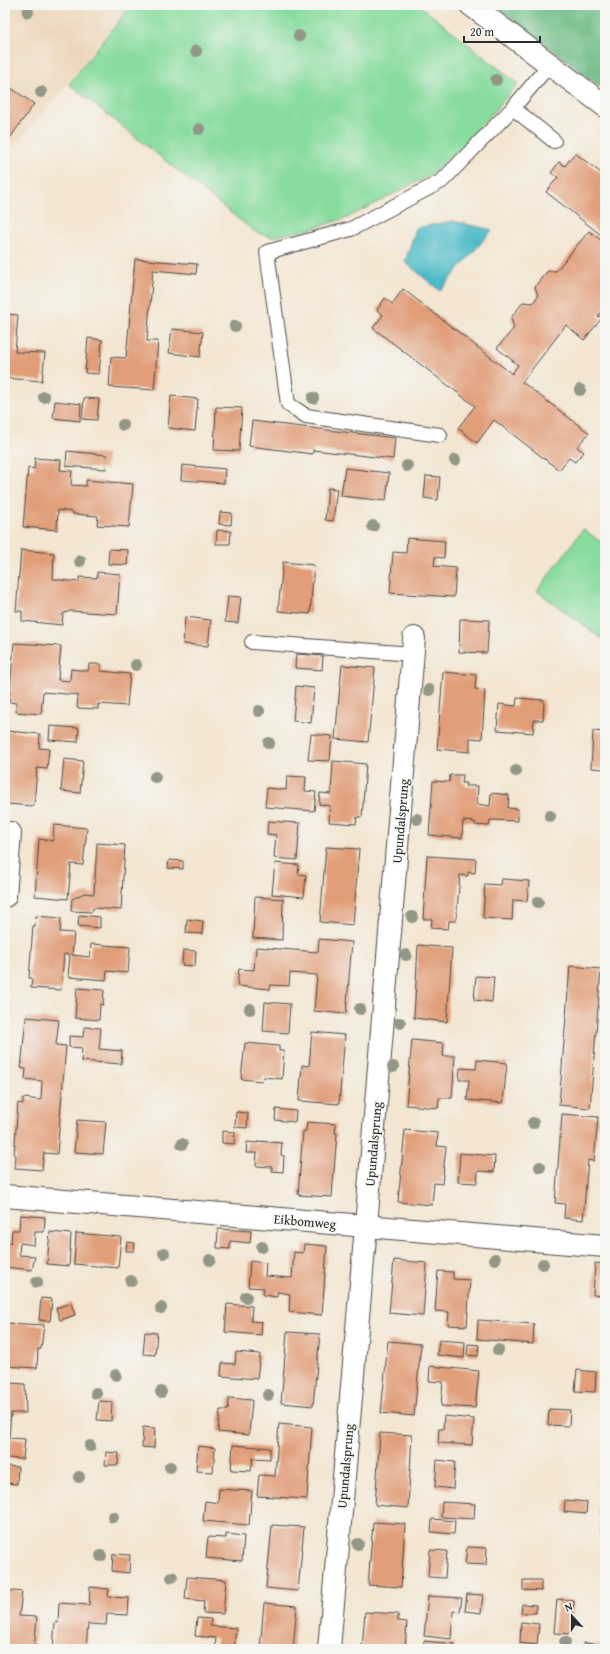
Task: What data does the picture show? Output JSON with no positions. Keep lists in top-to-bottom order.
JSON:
{
  "streets": {
    "street": ["Upundalsprung", "Eikbomweg"]
  },
  "crossings": [
    ["Upundalsprung", "Eikbomweg"]
  ],
  "scale_bar": "20 m",
  "north": "top"
}
